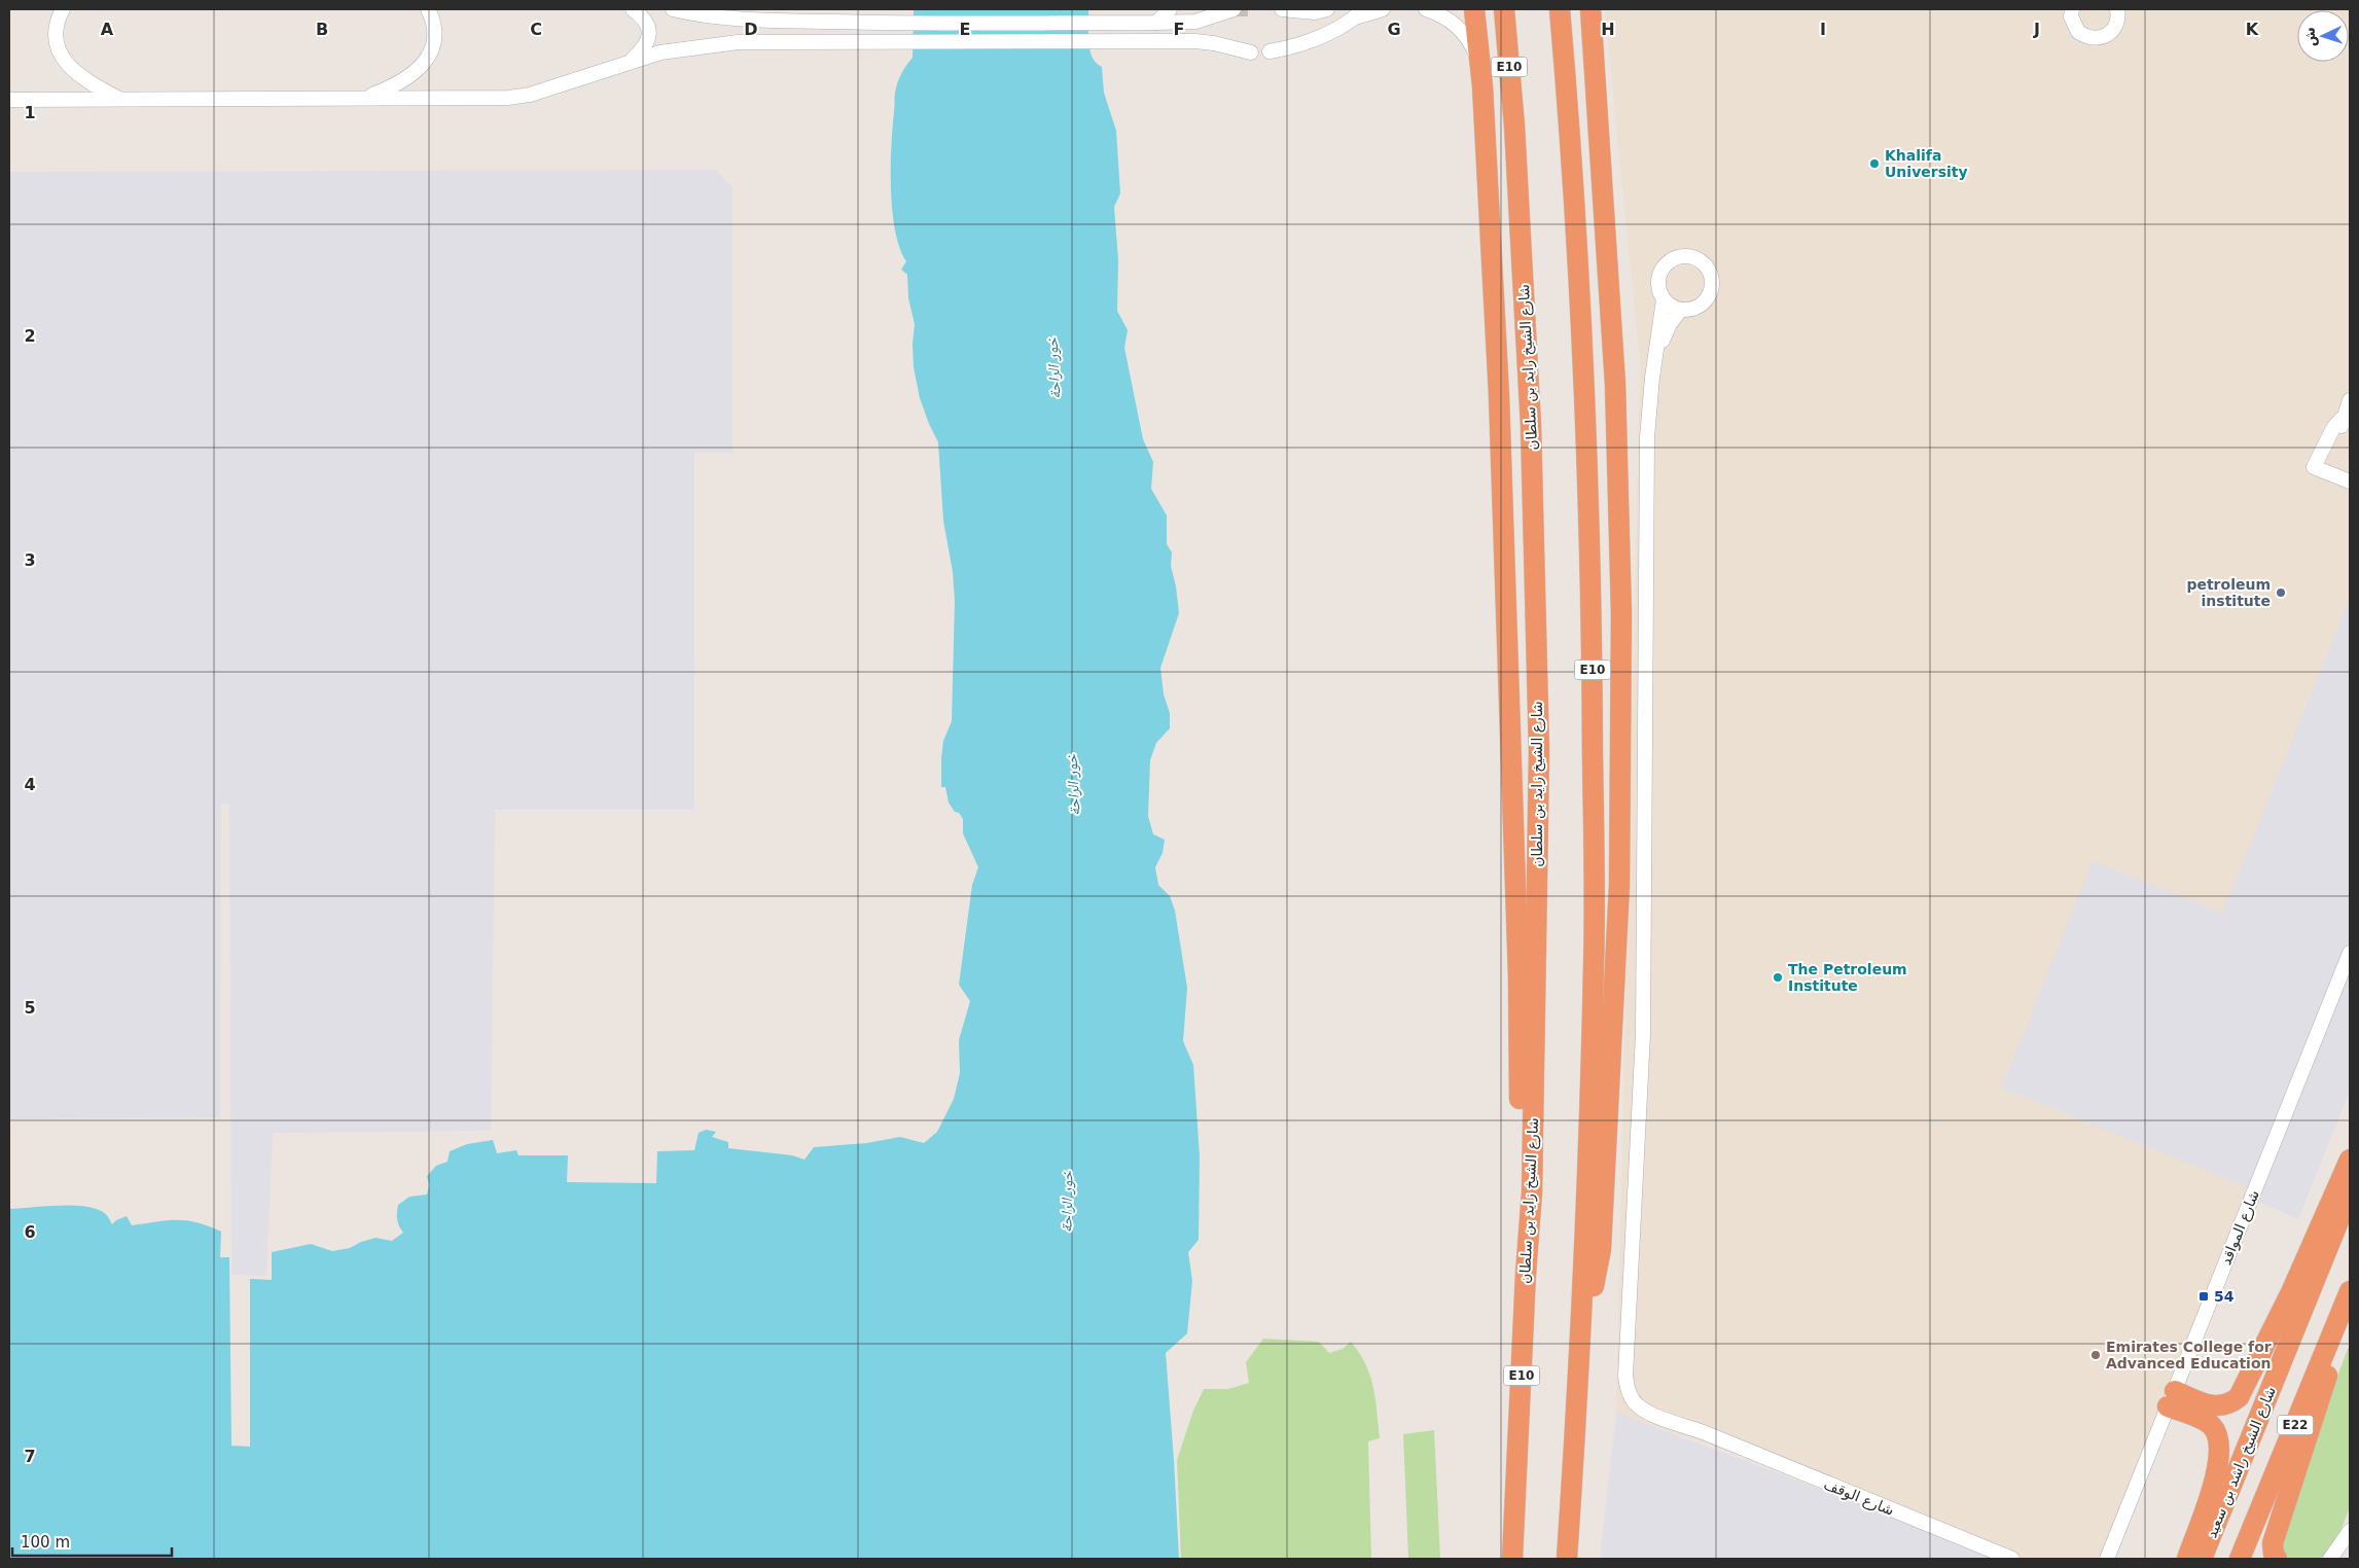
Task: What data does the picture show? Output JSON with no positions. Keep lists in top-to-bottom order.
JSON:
{
  "streets": {
    "highway": [
      "E10",
      "شارع الشيخ زايد بن سلطان",
      "E22",
      "شارع الشيخ راشد بن سعيد"
    ],
    "street": ["شارع المواقد", "شارع الوقف"]
  },
  "water": ["خور الراحة"],
  "places": {
    "other": [
      "Khalifa University",
      "petroleum institute",
      "The Petroleum Institute",
      "Emirates College for Advanced Education"
    ],
    "transit": ["54"]
  },
  "scale_bar": "100 m",
  "north": "left",
  "grid": {
    "columns": [
      "A",
      "B",
      "C",
      "D",
      "E",
      "F",
      "G",
      "H",
      "I",
      "J",
      "K"
    ],
    "rows": [
      "1",
      "2",
      "3",
      "4",
      "5",
      "6",
      "7"
    ]
  }
}
